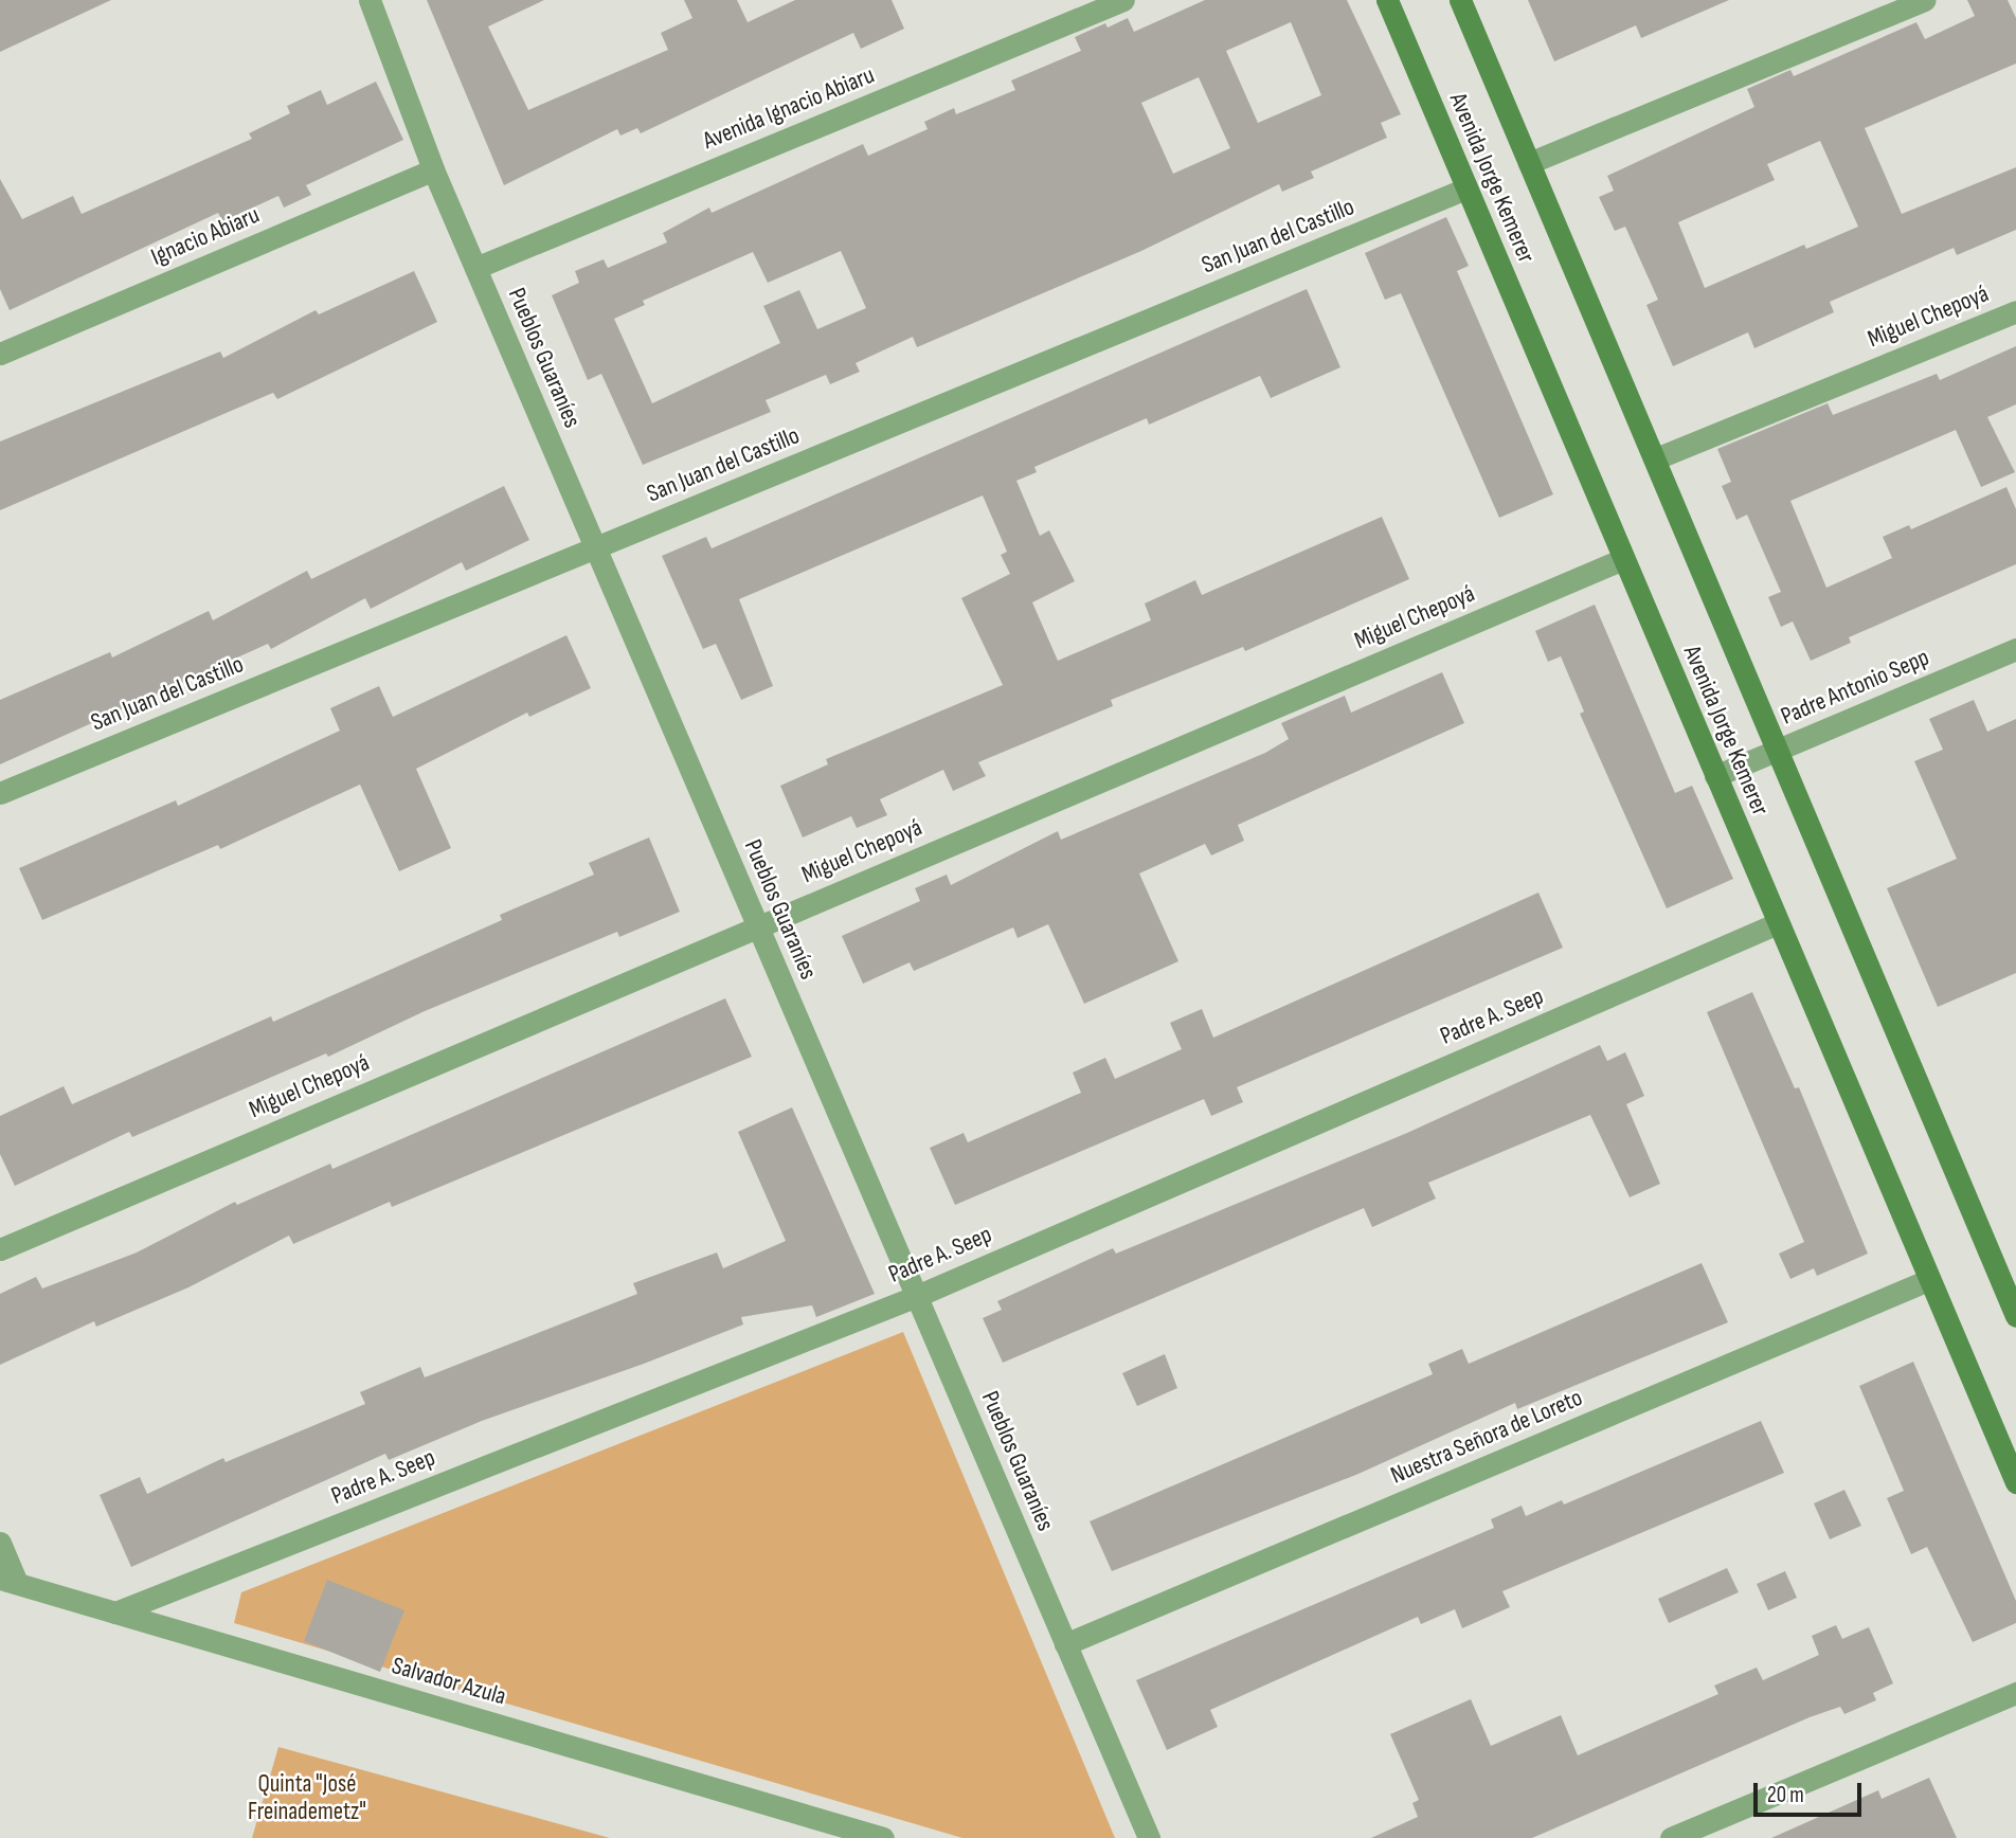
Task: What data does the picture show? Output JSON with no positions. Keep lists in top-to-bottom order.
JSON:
{
  "streets": {
    "main road": ["Avenida Jorge Kemerer"],
    "street": [
      "Avenida Ignacio Abiaru",
      "Ignacio Abiaru",
      "San Juan del Castillo",
      "Miguel Chepoyá",
      "Pueblos Guaraníes",
      "Padre Antonio Sepp",
      "Padre A. Seep",
      "Nuestra Señora de Loreto",
      "Salvador Azula"
    ]
  },
  "crossings": [
    ["Avenida Ignacio Abiaru", "Pueblos Guaraníes"],
    ["Avenida Jorge Kemerer", "San Juan del Castillo"],
    ["Avenida Jorge Kemerer", "Miguel Chepoyá"],
    ["Avenida Jorge Kemerer", "Padre Antonio Sepp"],
    ["Avenida Jorge Kemerer", "Padre A. Seep"],
    ["Avenida Jorge Kemerer", "Nuestra Señora de Loreto"],
    ["Ignacio Abiaru", "Pueblos Guaraníes"],
    ["San Juan del Castillo", "Pueblos Guaraníes"],
    ["Miguel Chepoyá", "Pueblos Guaraníes"],
    ["Pueblos Guaraníes", "Padre A. Seep"],
    ["Pueblos Guaraníes", "Nuestra Señora de Loreto"],
    ["Padre A. Seep", "Salvador Azula"]
  ],
  "parks": ["Quinta \"José Freinademetz\""],
  "scale_bar": "20 m"
}
